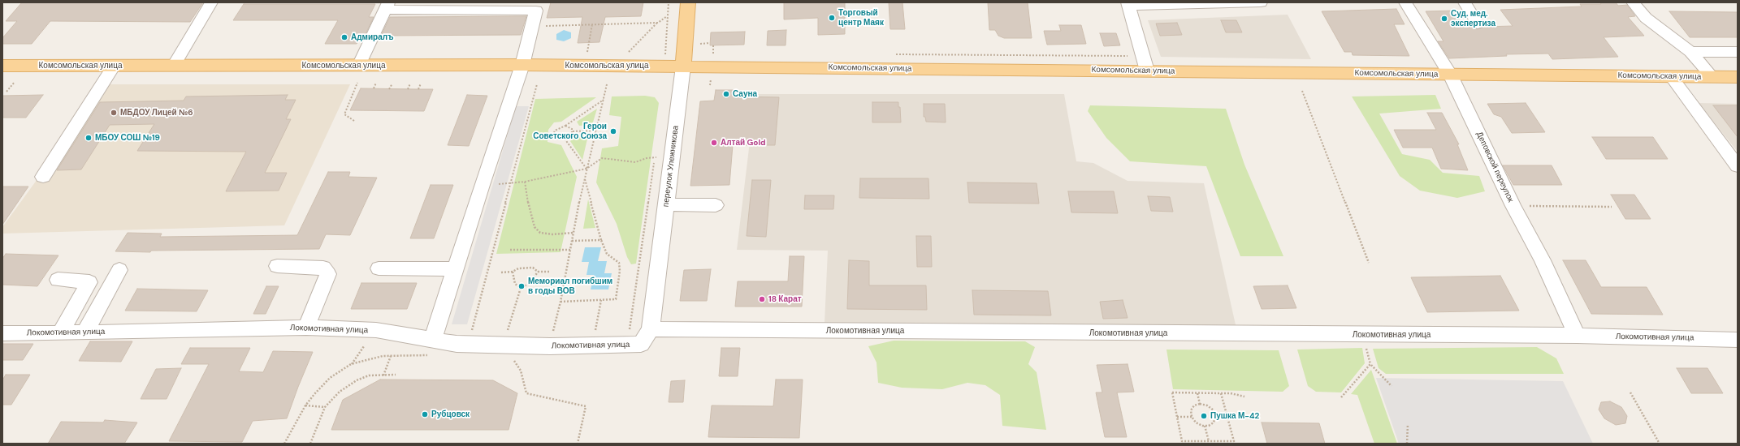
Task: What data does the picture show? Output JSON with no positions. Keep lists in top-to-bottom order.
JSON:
{
  "streets": {
    "main road": ["Комсомольская улица", "переулок Улежникова"],
    "street": ["Деповской переулок", "Локомотивная улица"]
  },
  "crossings": [
    ["Комсомольская улица", "переулок Улежникова"],
    ["Комсомольская улица", "Деповской переулок"],
    ["переулок Улежникова", "Локомотивная улица"],
    ["Деповской переулок", "Локомотивная улица"]
  ],
  "places": [
    "Торговый центр Маяк",
    "Суд. мед. экспертиза",
    "Адмиралъ",
    "Сауна",
    "МБДОУ Лицей №6",
    "Герои Советского Союза",
    "МБОУ СОШ №19",
    "Алтай Gold",
    "Мемориал погибшим в годы ВОВ",
    "18 Карат",
    "Рубцовск",
    "Пушка М-42"
  ]
}
